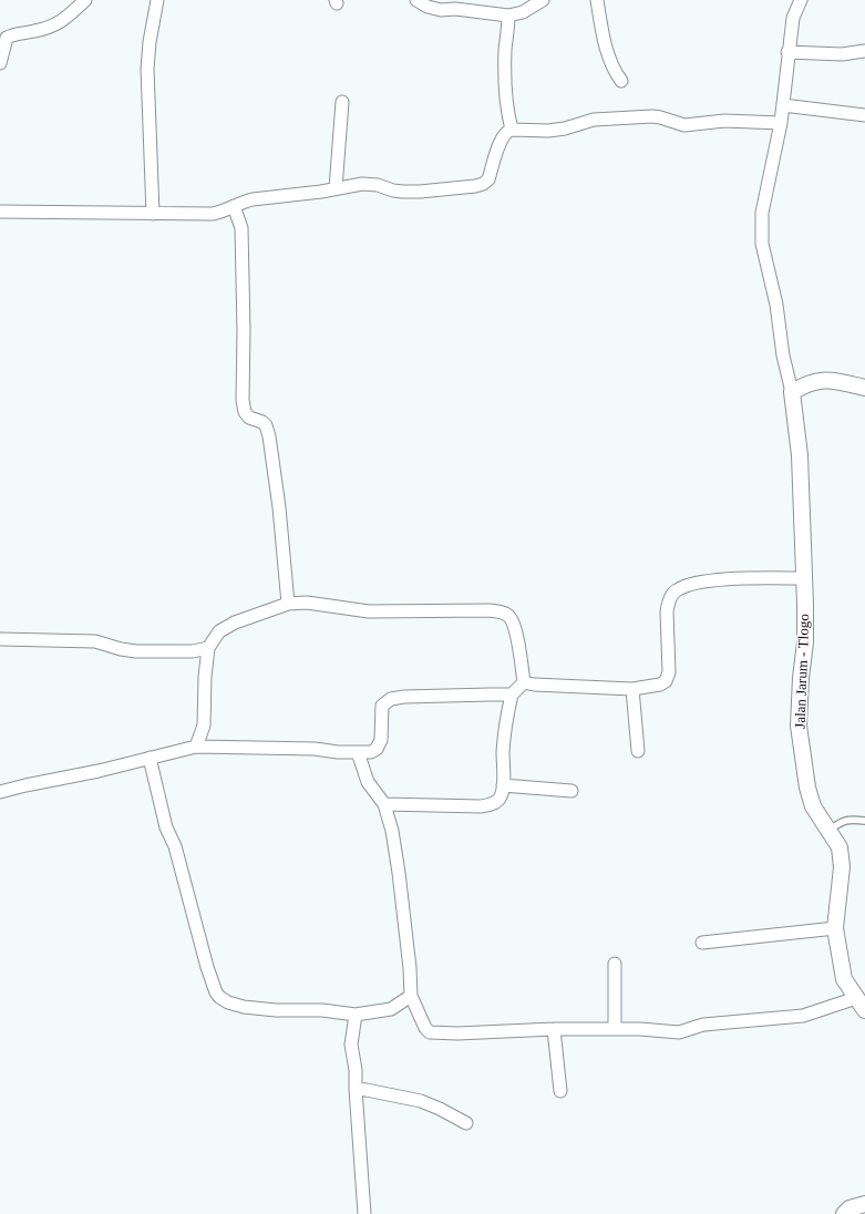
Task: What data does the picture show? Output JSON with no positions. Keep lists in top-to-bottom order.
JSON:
{
  "streets": {
    "street": ["Jalan Jarum - Tlogo"]
  }
}
